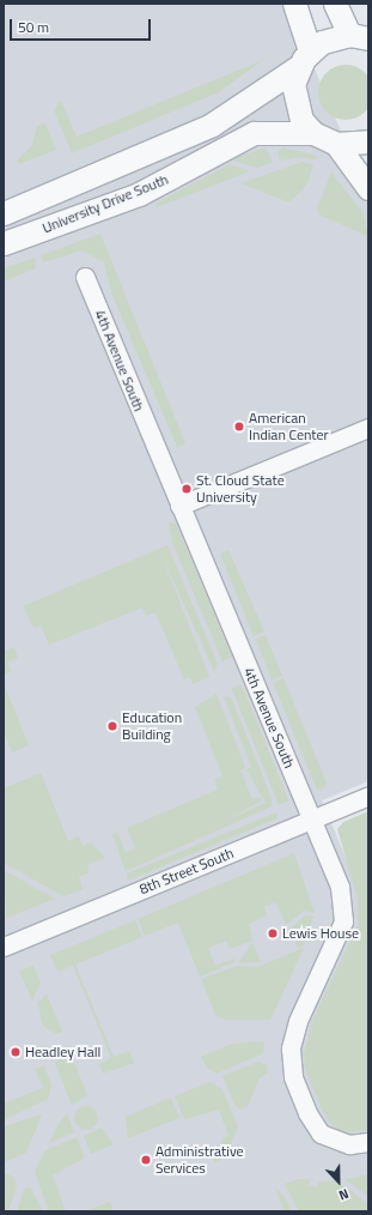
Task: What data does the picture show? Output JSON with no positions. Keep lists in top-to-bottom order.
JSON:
{
  "streets": {
    "street": ["University Drive South", "4th Avenue South", "8th Street South"]
  },
  "crossings": [
    ["4th Avenue South", "8th Street South"]
  ],
  "places": [
    "American Indian Center",
    "St. Cloud State University",
    "Education Building",
    "Lewis House",
    "Headley Hall",
    "Administrative Services"
  ],
  "scale_bar": "50 m",
  "north": "bottom"
}
